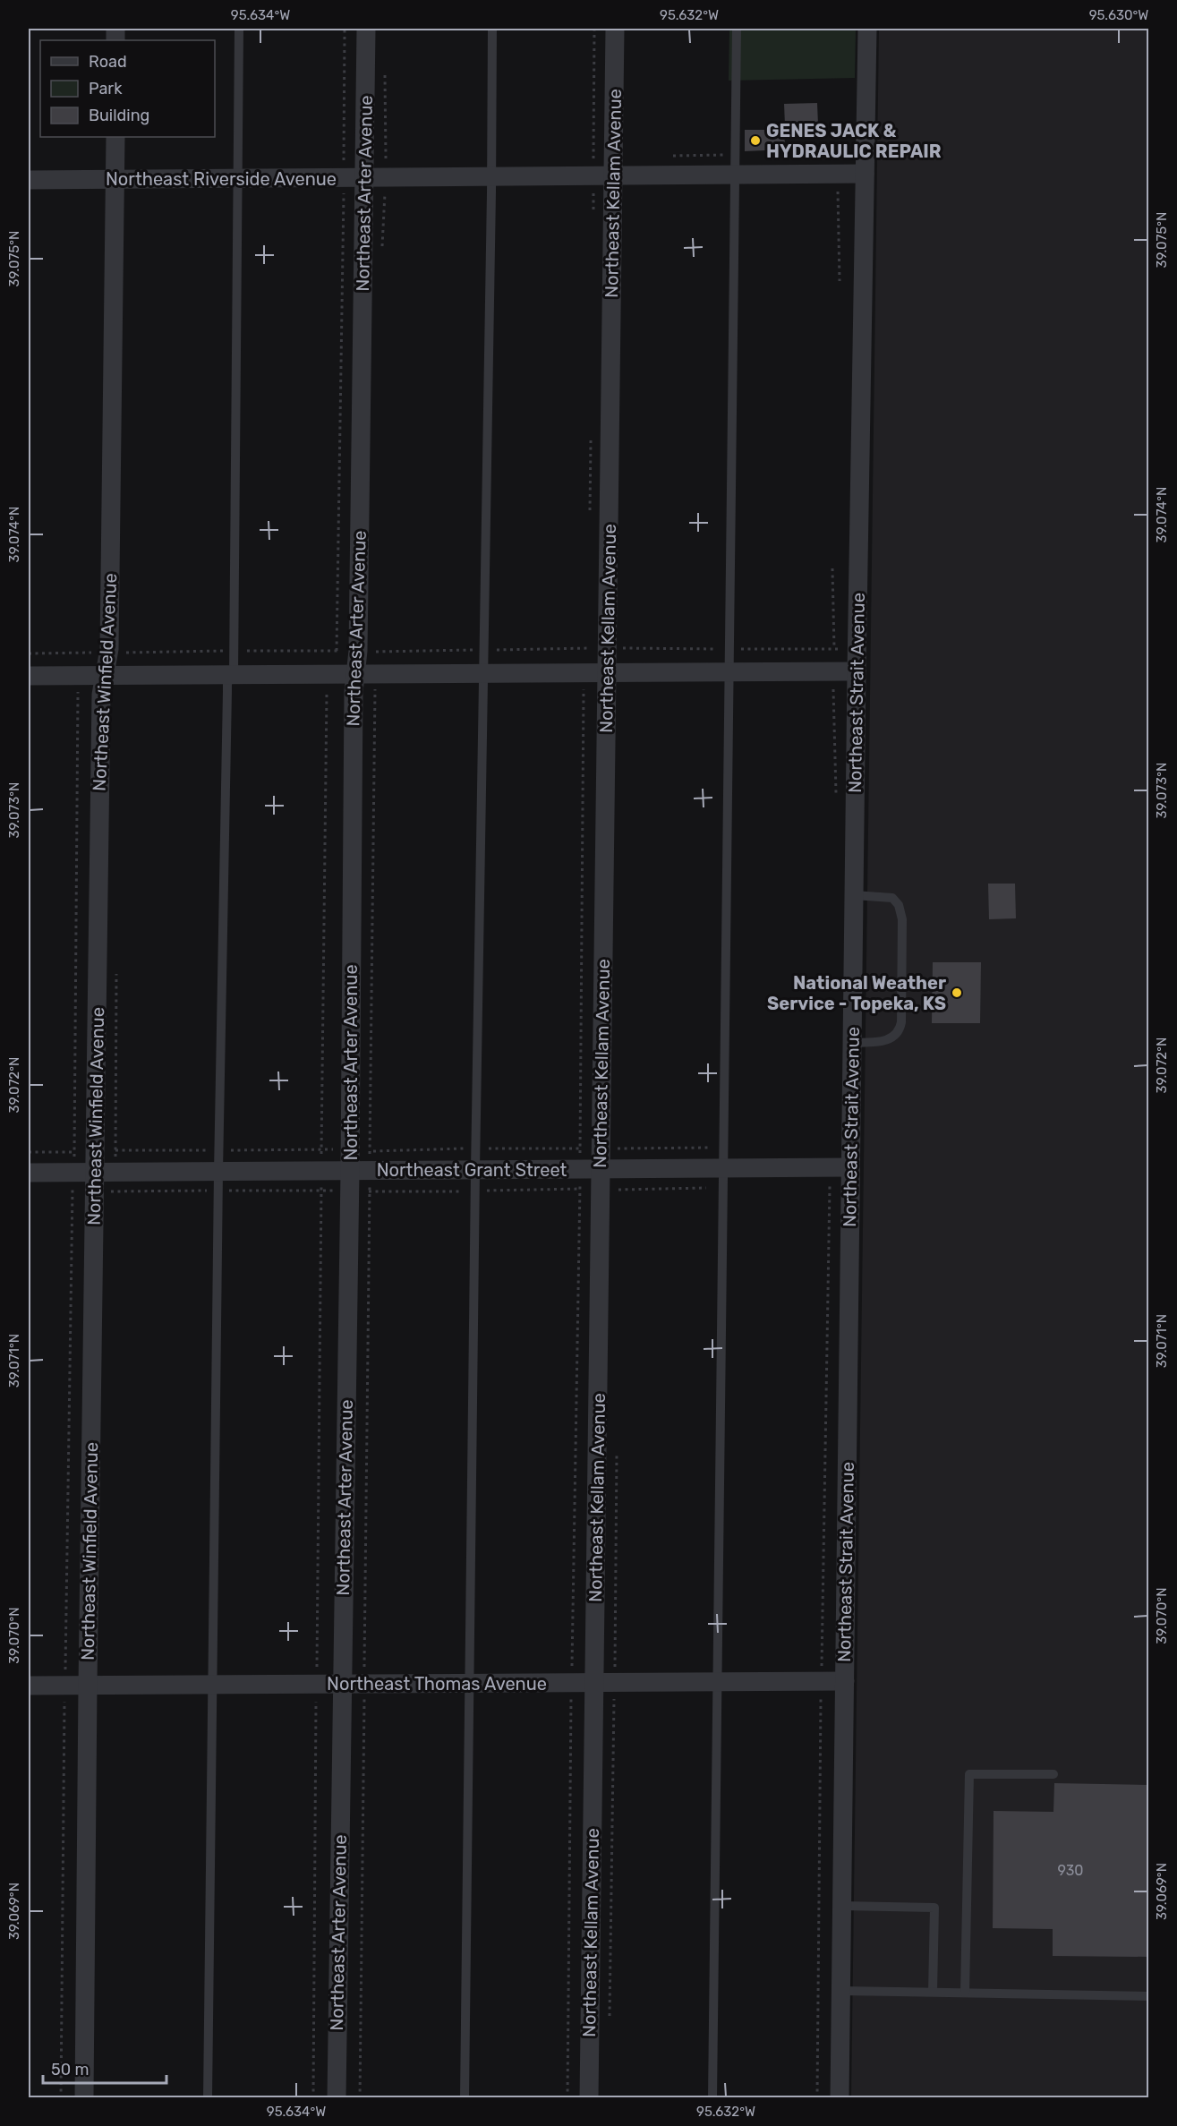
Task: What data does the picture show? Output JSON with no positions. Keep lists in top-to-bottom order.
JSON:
{
  "streets": {
    "street": [
      "Northeast Riverside Avenue",
      "Northeast Arter Avenue",
      "Northeast Kellam Avenue",
      "Northeast Winfield Avenue",
      "Northeast Strait Avenue",
      "Northeast Grant Street",
      "Northeast Thomas Avenue"
    ]
  },
  "crossings": [
    ["Northeast Riverside Avenue", "Northeast Arter Avenue"],
    ["Northeast Riverside Avenue", "Northeast Kellam Avenue"],
    ["Northeast Riverside Avenue", "Northeast Winfield Avenue"],
    ["Northeast Riverside Avenue", "Northeast Strait Avenue"],
    ["Northeast Arter Avenue", "Northeast Grant Street"],
    ["Northeast Arter Avenue", "Northeast Thomas Avenue"],
    ["Northeast Kellam Avenue", "Northeast Grant Street"],
    ["Northeast Kellam Avenue", "Northeast Thomas Avenue"],
    ["Northeast Winfield Avenue", "Northeast Grant Street"],
    ["Northeast Winfield Avenue", "Northeast Thomas Avenue"],
    ["Northeast Strait Avenue", "Northeast Grant Street"],
    ["Northeast Strait Avenue", "Northeast Thomas Avenue"]
  ],
  "places": ["GENES JACK & HYDRAULIC REPAIR", "National Weather Service - Topeka, KS"],
  "house_numbers": ["930"],
  "legend": ["Road", "Park", "Building"],
  "scale_bar": "50 m",
  "coordinates": [
    "95.634°W",
    "95.632°W",
    "95.630°W",
    "39.075°N",
    "39.074°N",
    "39.073°N",
    "39.072°N",
    "39.071°N",
    "39.070°N",
    "39.069°N"
  ]
}
